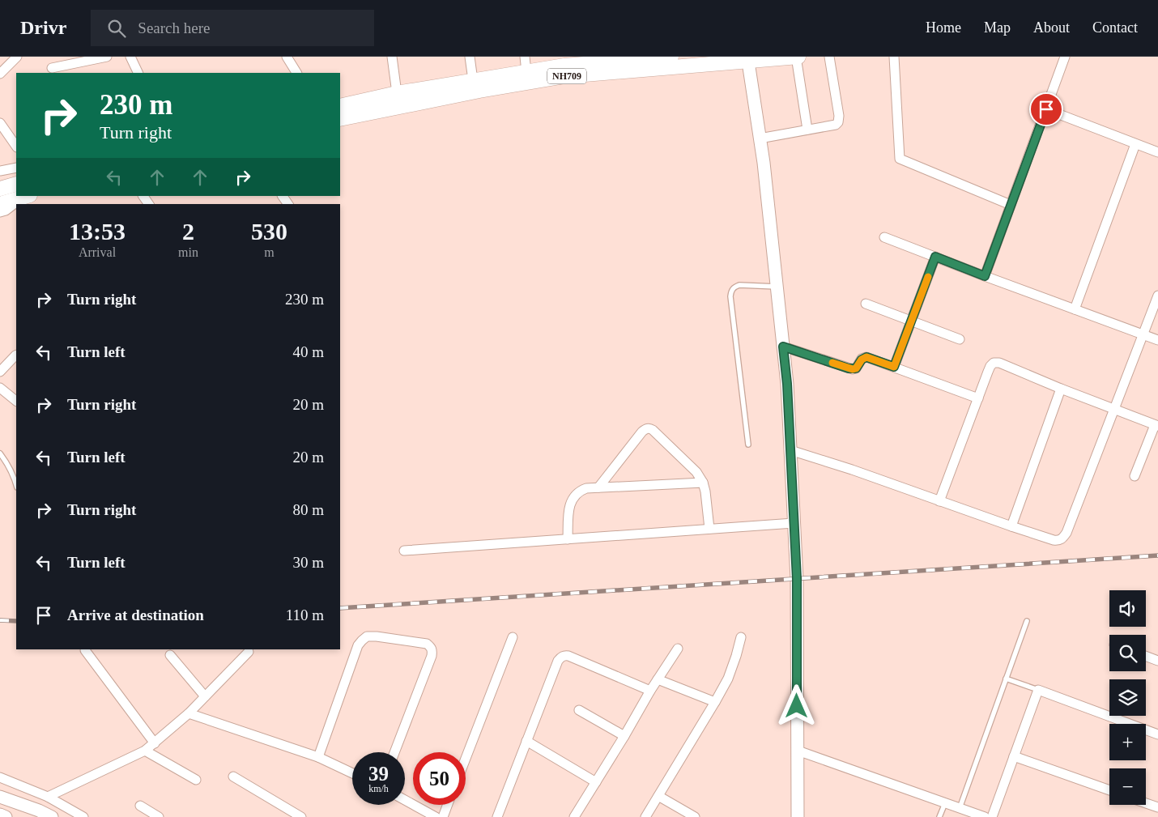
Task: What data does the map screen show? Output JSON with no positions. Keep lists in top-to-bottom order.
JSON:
{
  "streets": {
    "highway": ["NH709"]
  },
  "page": {
    "header": "Drivr",
    "search": "Search here",
    "nav": [
      "Home",
      "Map",
      "About",
      "Contact"
    ],
    "turn": ["230 m", "Turn right"],
    "eta": [
      "13:53",
      "Arrival",
      "2",
      "min",
      "530",
      "m"
    ],
    "list": [
      {
        "name": "Turn right",
        "value": "230 m"
      },
      {
        "name": "Turn left",
        "value": "40 m"
      },
      {
        "name": "Turn right",
        "value": "20 m"
      },
      {
        "name": "Turn left",
        "value": "20 m"
      },
      {
        "name": "Turn right",
        "value": "80 m"
      },
      {
        "name": "Turn left",
        "value": "30 m"
      },
      {
        "name": "Arrive at destination",
        "value": "110 m"
      }
    ],
    "map_buttons": ["+", "−"],
    "speed": "39 km/h",
    "limit": "50"
  }
}
